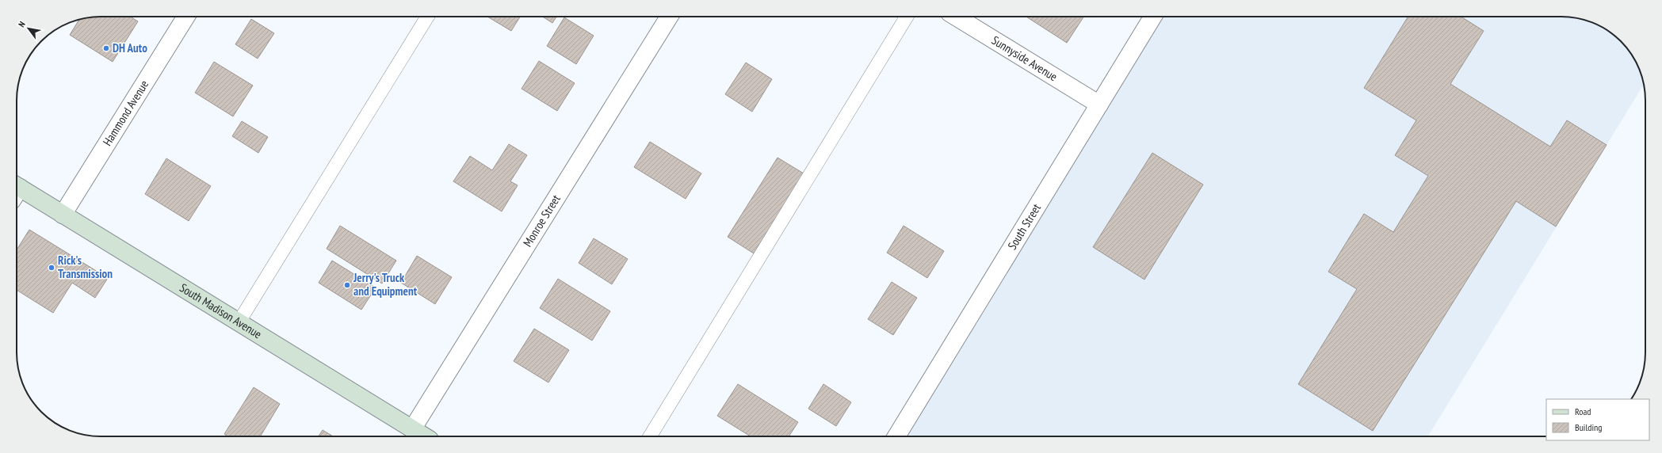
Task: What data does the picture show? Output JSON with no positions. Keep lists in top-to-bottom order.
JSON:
{
  "streets": {
    "main road": ["South Madison Avenue"],
    "street": [
      "Sunnyside Avenue",
      "Hammond Avenue",
      "Monroe Street",
      "South Street"
    ]
  },
  "crossings": [
    ["Sunnyside Avenue", "South Street"],
    ["Hammond Avenue", "South Madison Avenue"],
    ["Monroe Street", "South Madison Avenue"]
  ],
  "places": ["DH Auto", "Rick's Transmission", "Jerry's Truck and Equipment"],
  "legend": ["Road", "Building"],
  "north": "top left"
}
